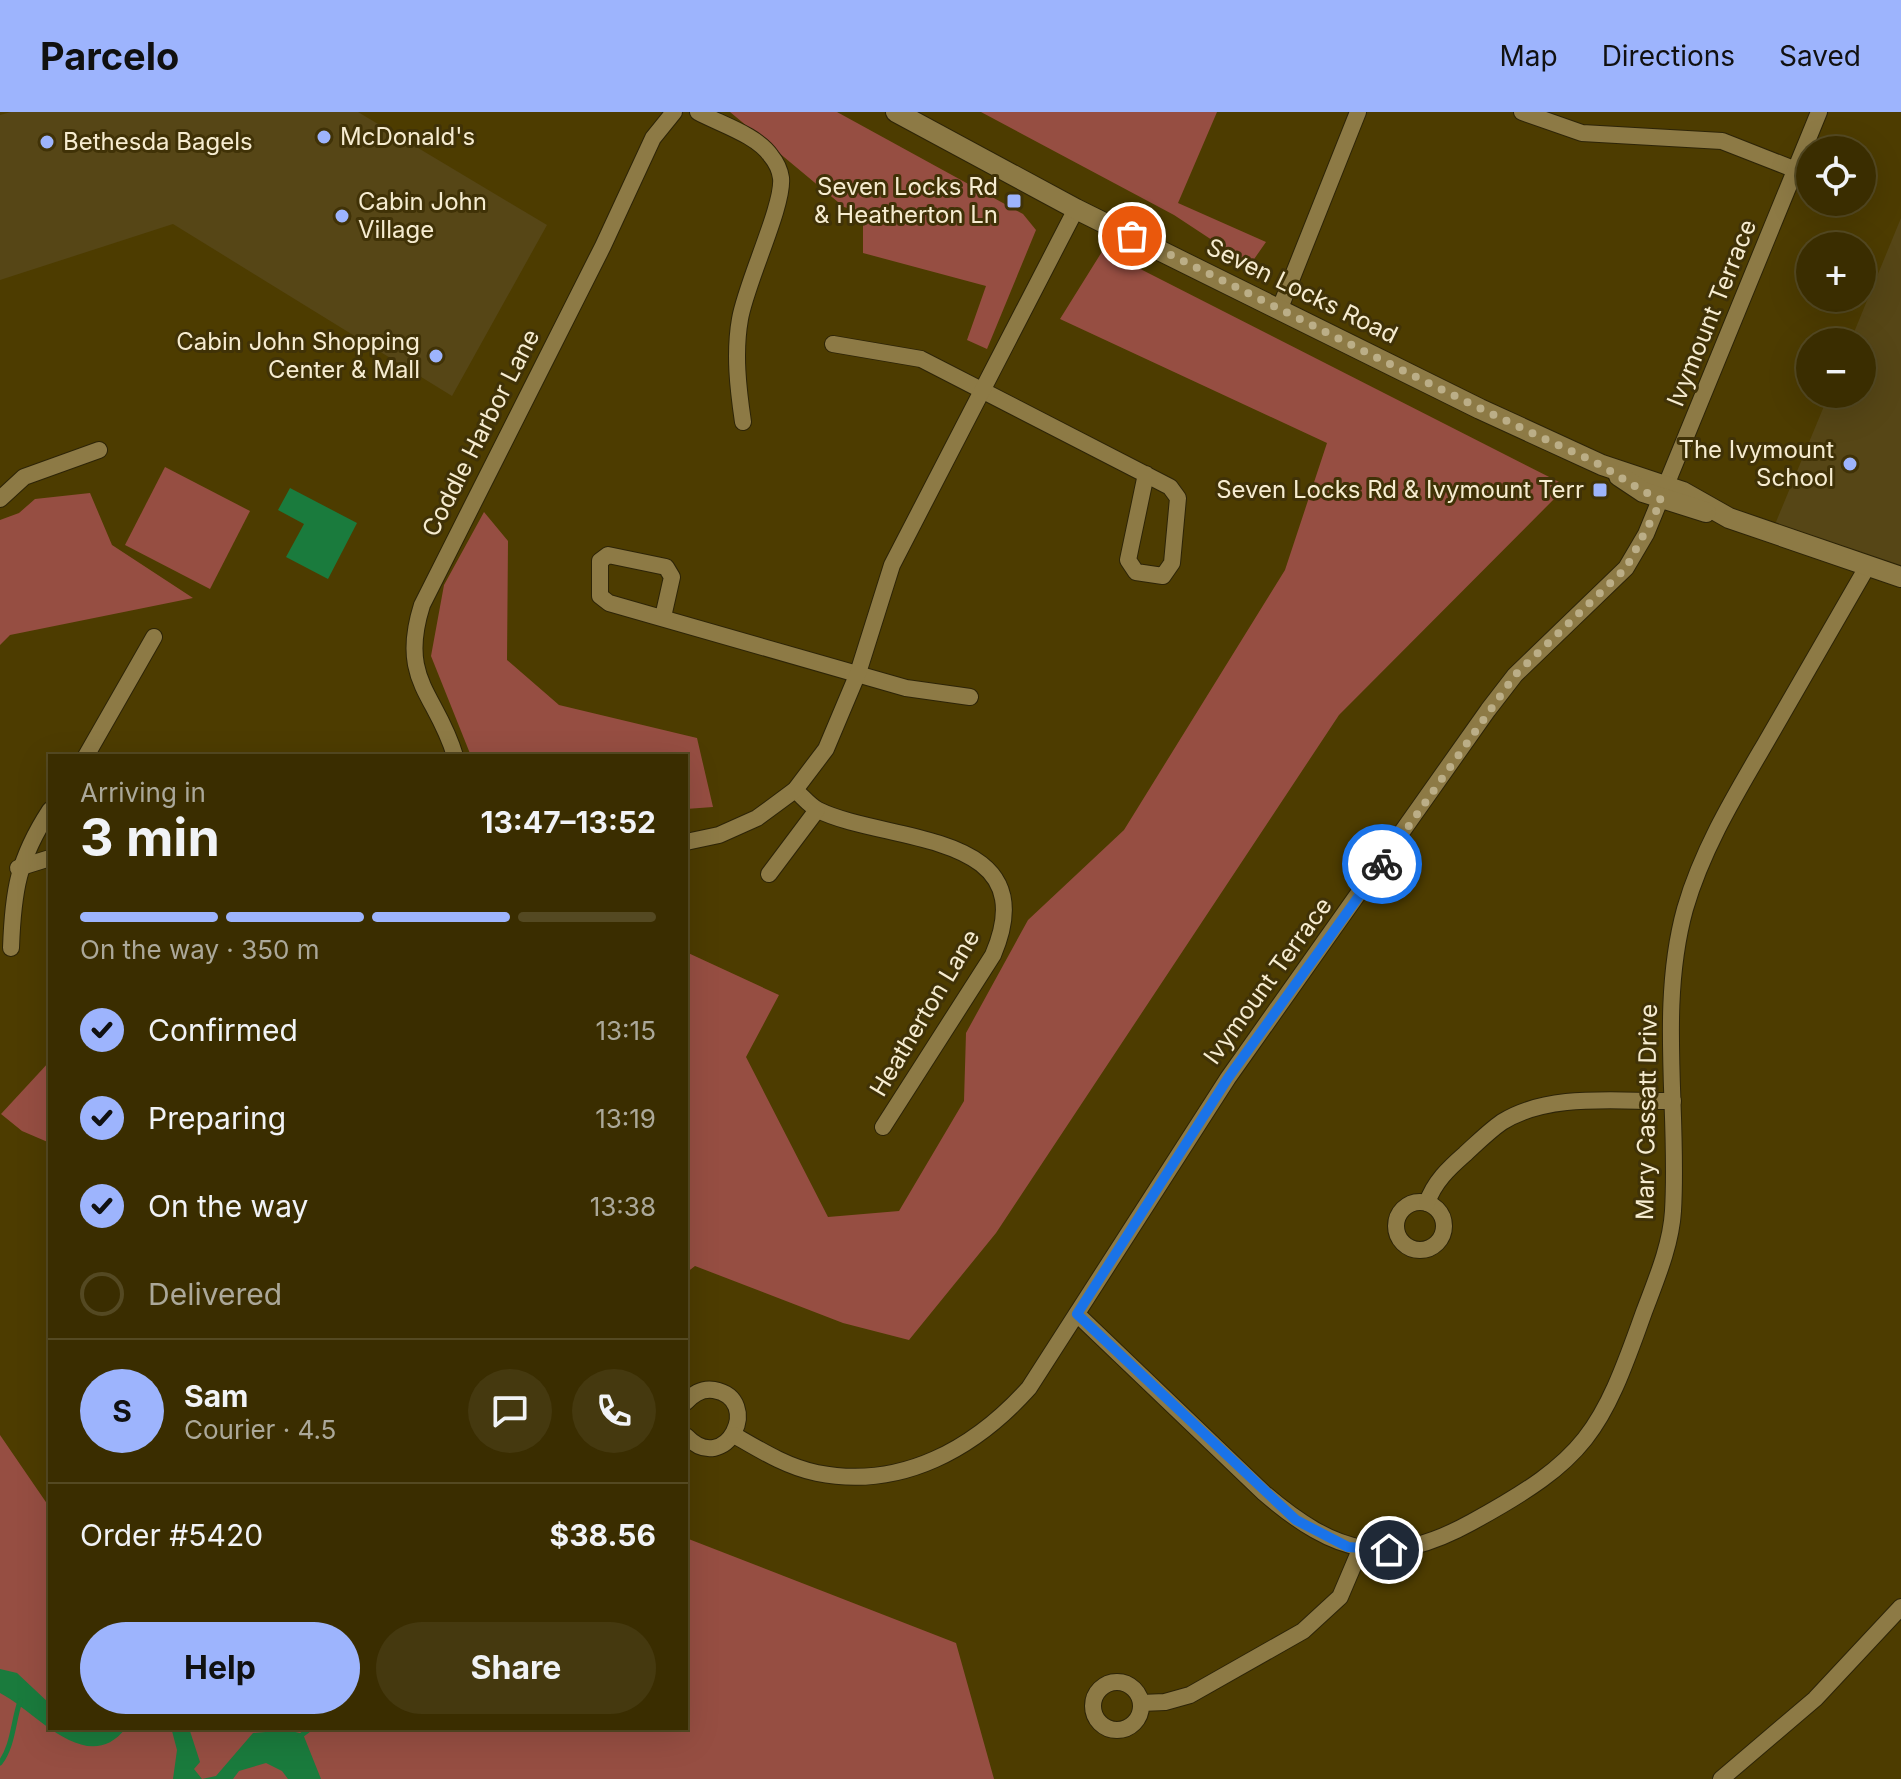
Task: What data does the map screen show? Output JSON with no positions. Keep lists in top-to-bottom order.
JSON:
{
  "streets": {
    "main road": ["Seven Locks Road"],
    "street": [
      "Ivymount Terrace",
      "Coddle Harbor Lane",
      "Heatherton Lane",
      "Mary Cassatt Drive"
    ]
  },
  "crossings": [
    ["Seven Locks Road", "Ivymount Terrace"],
    ["Seven Locks Road", "Mary Cassatt Drive"],
    ["Ivymount Terrace", "Mary Cassatt Drive"]
  ],
  "places": {
    "other": [
      "McDonald's",
      "Bethesda Bagels",
      "Cabin John Village",
      "Cabin John Shopping Center & Mall",
      "The Ivymount School"
    ],
    "transit": ["Seven Locks Rd & Heatherton Ln", "Seven Locks Rd & Ivymount Terr"]
  },
  "page": {
    "header": "Parcelo",
    "nav": ["Map", "Directions", "Saved"],
    "map_buttons": ["+", "−"],
    "heading": ["3 min", "Arriving in", "13:47–13:52"],
    "panel": [
      "Sam",
      "Courier · 4.5",
      "Order #5420",
      "$38.56"
    ],
    "bar": "On the way · 350 m",
    "list": [
      ["Confirmed", "13:15"],
      ["Preparing", "13:19"],
      ["On the way", "13:38"],
      "Delivered"
    ],
    "round": "S",
    "buttons": ["Help", "Share"]
  }
}
